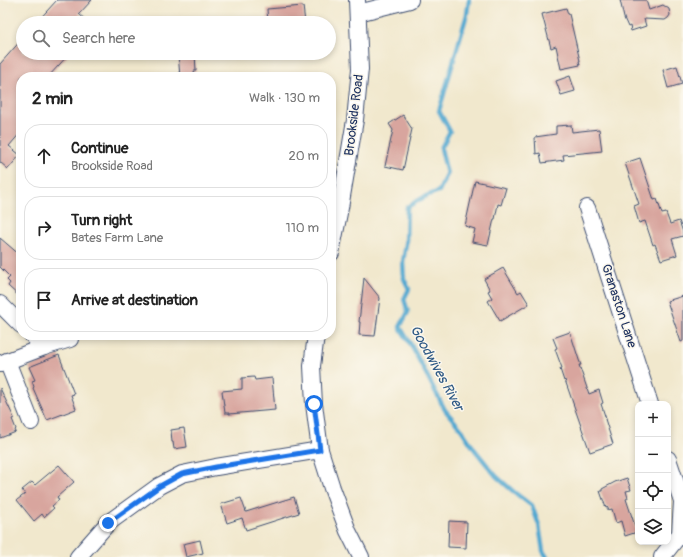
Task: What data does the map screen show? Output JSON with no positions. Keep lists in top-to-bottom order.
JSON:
{
  "streets": {
    "street": ["Brookside Road", "Granaston Lane"]
  },
  "water": ["Goodwives River"],
  "page": {
    "search": "Search here",
    "heading": ["2 min", "Walk · 130 m"],
    "list": [
      ["Continue", "Brookside Road", "20 m"],
      ["Turn right", "Bates Farm Lane", "110 m"],
      "Arrive at destination"
    ],
    "map_buttons": ["+", "−"]
  }
}
